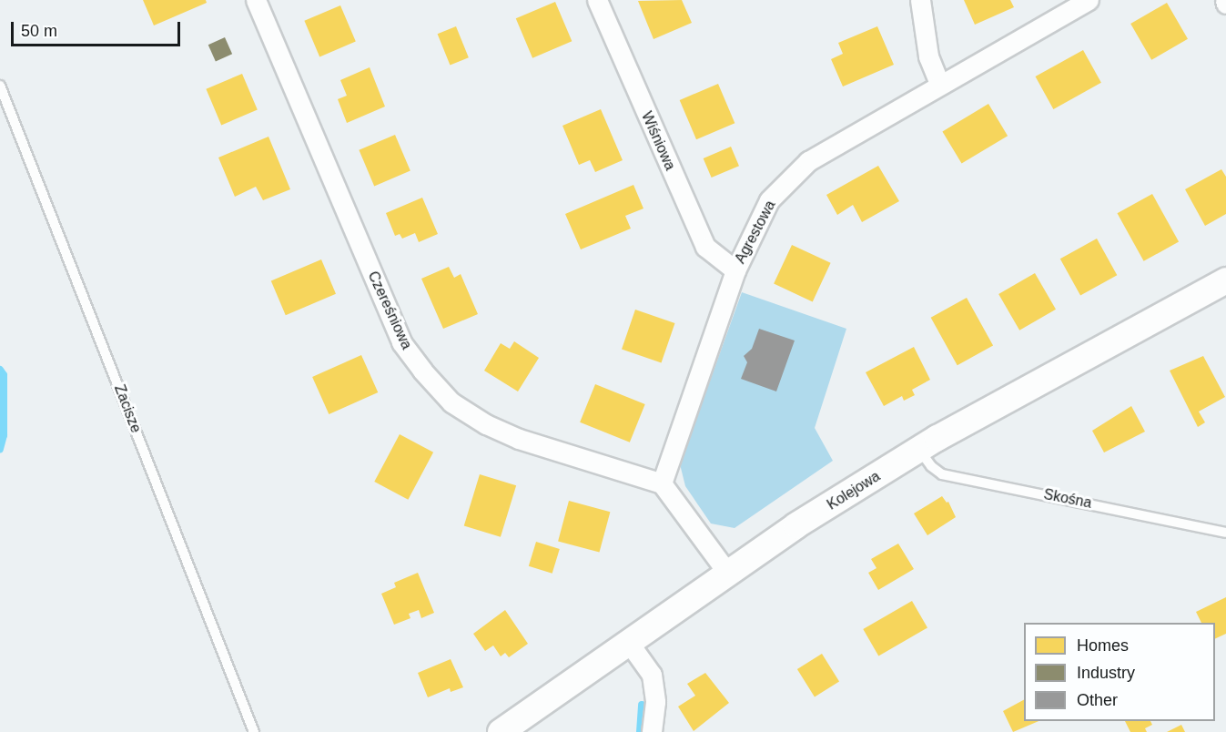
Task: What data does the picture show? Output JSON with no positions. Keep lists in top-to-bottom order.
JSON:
{
  "streets": {
    "street": [
      "Wiśniowa",
      "Agrestowa",
      "Czereśniowa",
      "Kolejowa"
    ],
    "lane": ["Zacisze", "Skośna"]
  },
  "crossings": [
    ["Wiśniowa", "Agrestowa"],
    ["Agrestowa", "Czereśniowa"],
    ["Kolejowa", "Skośna"]
  ],
  "legend": ["Homes", "Industry", "Other"],
  "scale_bar": "50 m"
}
